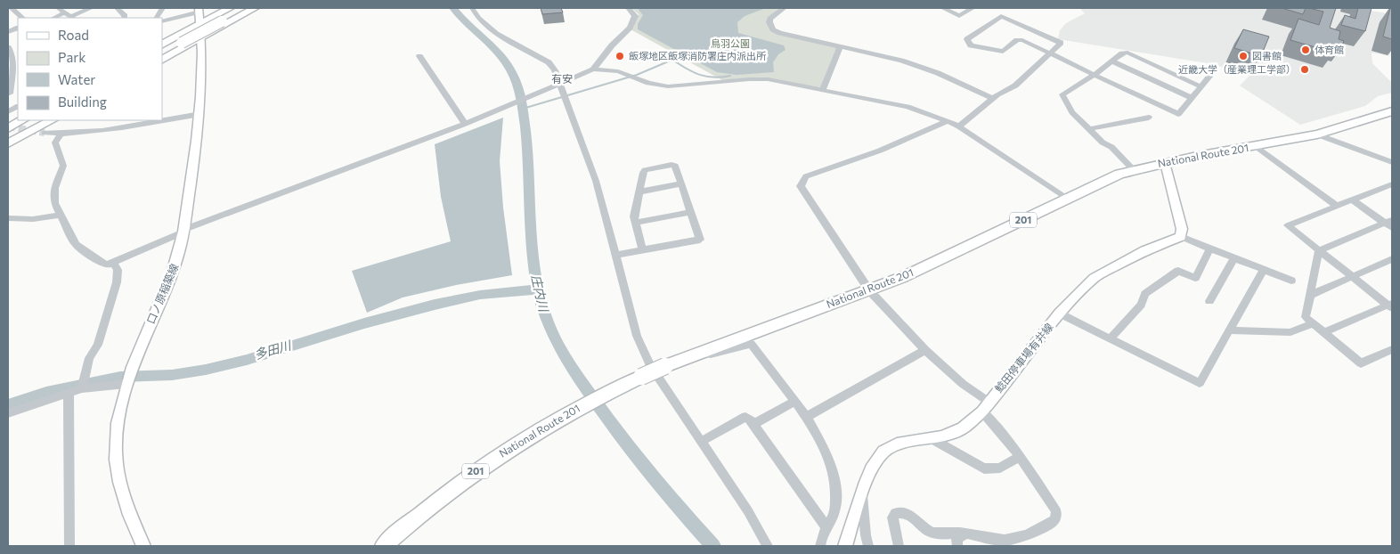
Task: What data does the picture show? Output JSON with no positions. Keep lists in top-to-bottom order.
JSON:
{
  "streets": {
    "highway": ["National Route 201", "201"],
    "main road": ["口ノ原稲築線", "鯰田停車場有井線"]
  },
  "districts": ["有安"],
  "water": ["庄内川", "多田川"],
  "parks": ["鳥羽公園"],
  "places": [
    "体育館",
    "飯塚地区飯塚消防署庄内派出所",
    "図書館",
    "近畿大学（産業理工学部）"
  ],
  "legend": [
    "Road",
    "Park",
    "Water",
    "Building"
  ]
}
